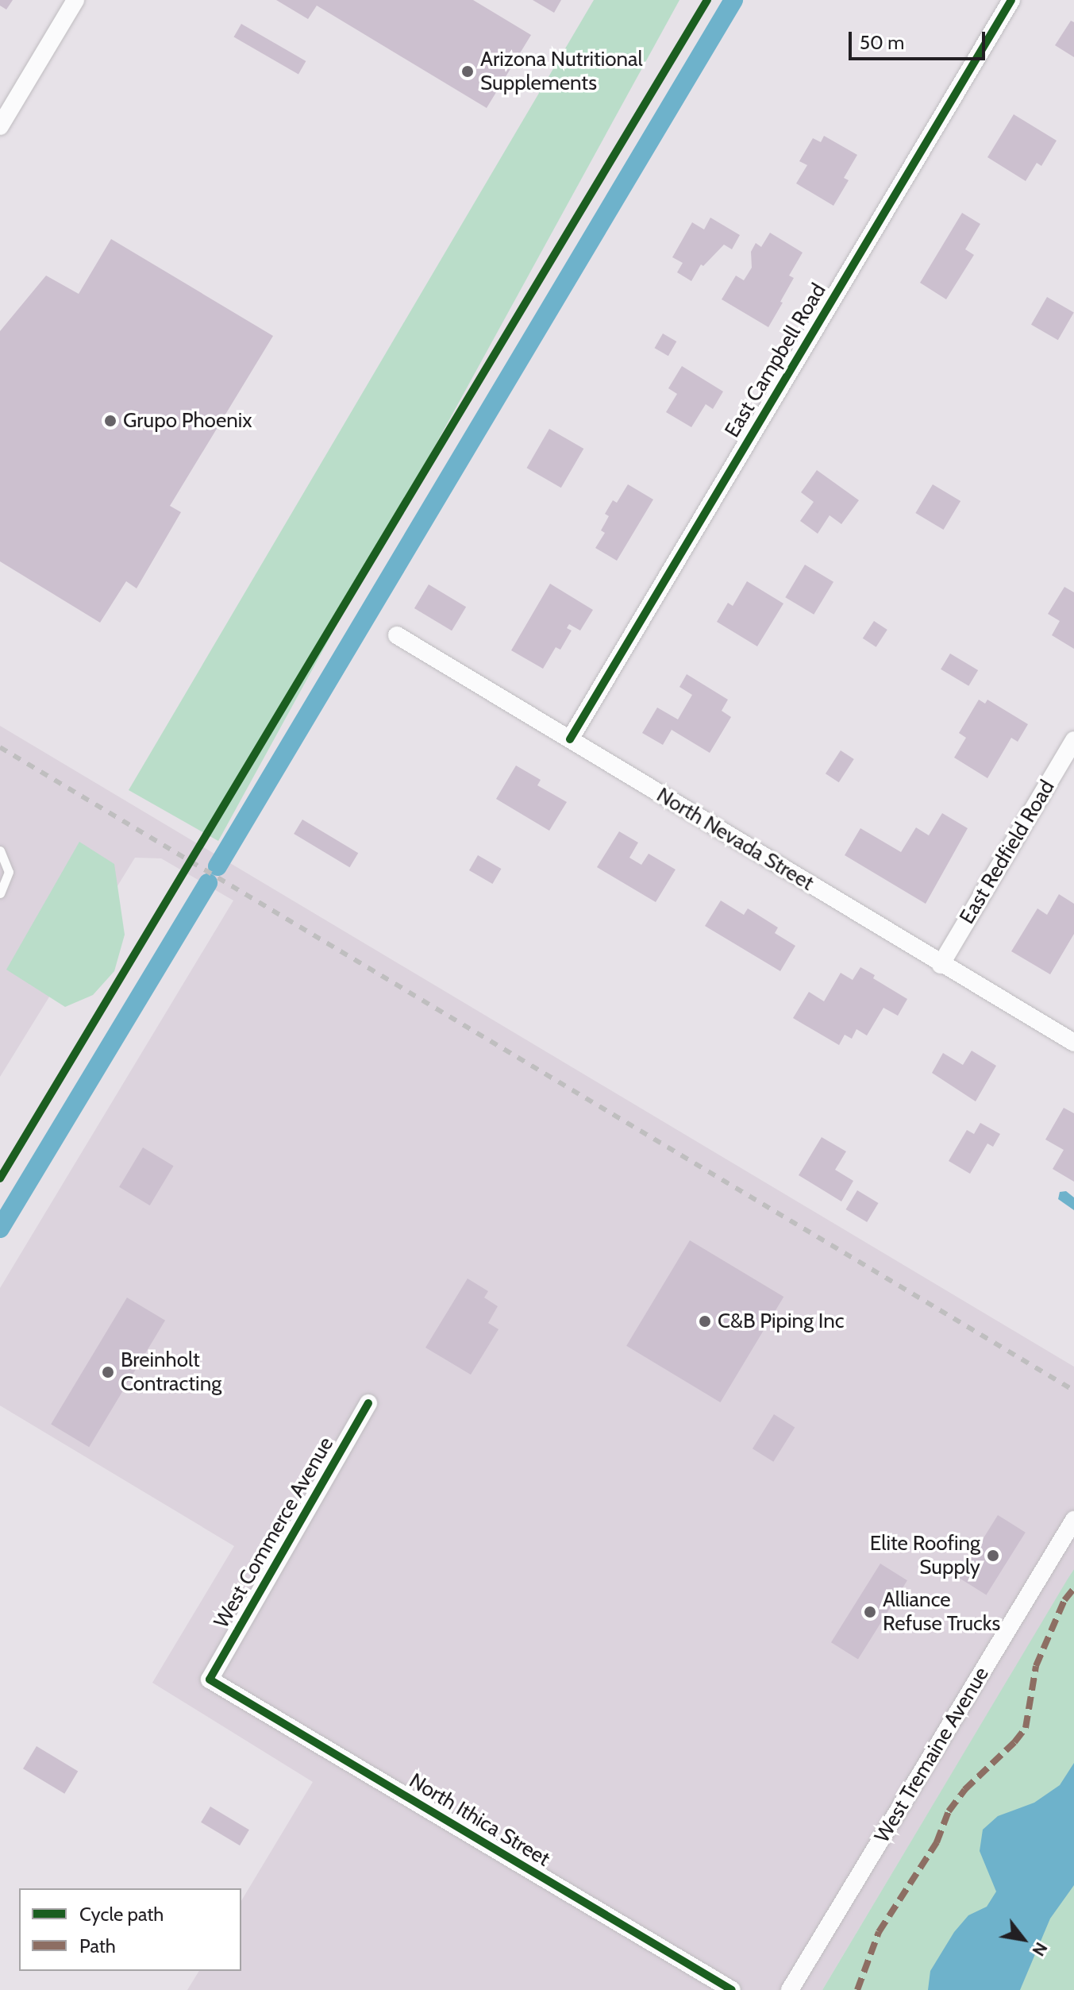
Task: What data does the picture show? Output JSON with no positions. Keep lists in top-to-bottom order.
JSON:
{
  "streets": {
    "street": [
      "East Campbell Road",
      "North Nevada Street",
      "East Redfield Road",
      "West Commerce Avenue",
      "West Tremaine Avenue",
      "North Ithica Street"
    ]
  },
  "crossings": [
    ["East Campbell Road", "North Nevada Street"],
    ["North Nevada Street", "East Redfield Road"],
    ["West Commerce Avenue", "North Ithica Street"]
  ],
  "places": [
    "Arizona Nutritional Supplements",
    "Grupo Phoenix",
    "C&B Piping Inc",
    "Breinholt Contracting",
    "Elite Roofing Supply",
    "Alliance Refuse Trucks"
  ],
  "legend": ["Cycle path", "Path"],
  "scale_bar": "50 m",
  "north": "bottom right"
}
